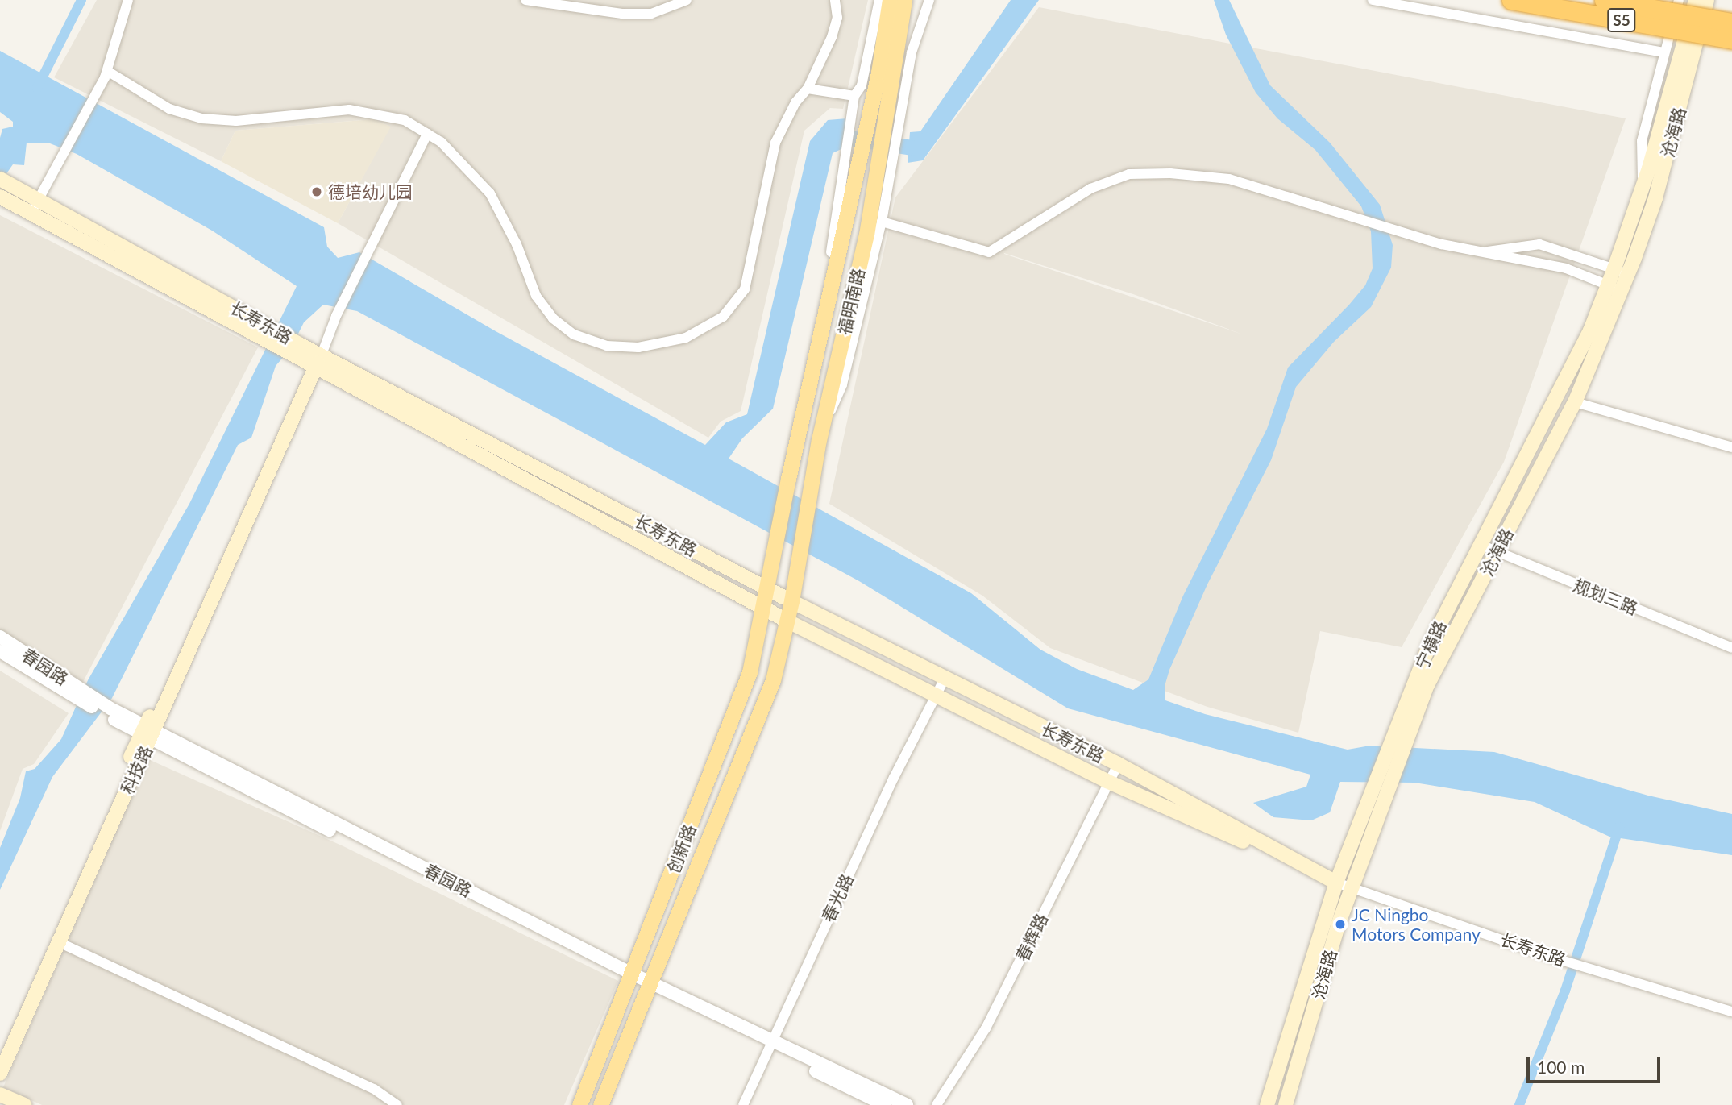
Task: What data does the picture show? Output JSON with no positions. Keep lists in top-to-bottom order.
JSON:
{
  "streets": {
    "highway": ["S5"],
    "main road": [
      "沧海路",
      "福明南路",
      "长寿东路",
      "宁横路",
      "科技路",
      "创新路"
    ],
    "street": [
      "规划三路",
      "春园路",
      "春光路",
      "春辉路"
    ]
  },
  "crossings": [
    ["沧海路", "长寿东路"],
    ["沧海路", "规划三路"],
    ["沧海路", "宁横路"],
    ["福明南路", "长寿东路"],
    ["福明南路", "创新路"],
    ["长寿东路", "科技路"],
    ["长寿东路", "创新路"],
    ["长寿东路", "春光路"],
    ["长寿东路", "春辉路"],
    ["规划三路", "宁横路"],
    ["春园路", "科技路"],
    ["春园路", "创新路"],
    ["春园路", "春光路"]
  ],
  "places": ["德培幼儿园", "JC Ningbo Motors Company"],
  "scale_bar": "100 m"
}
